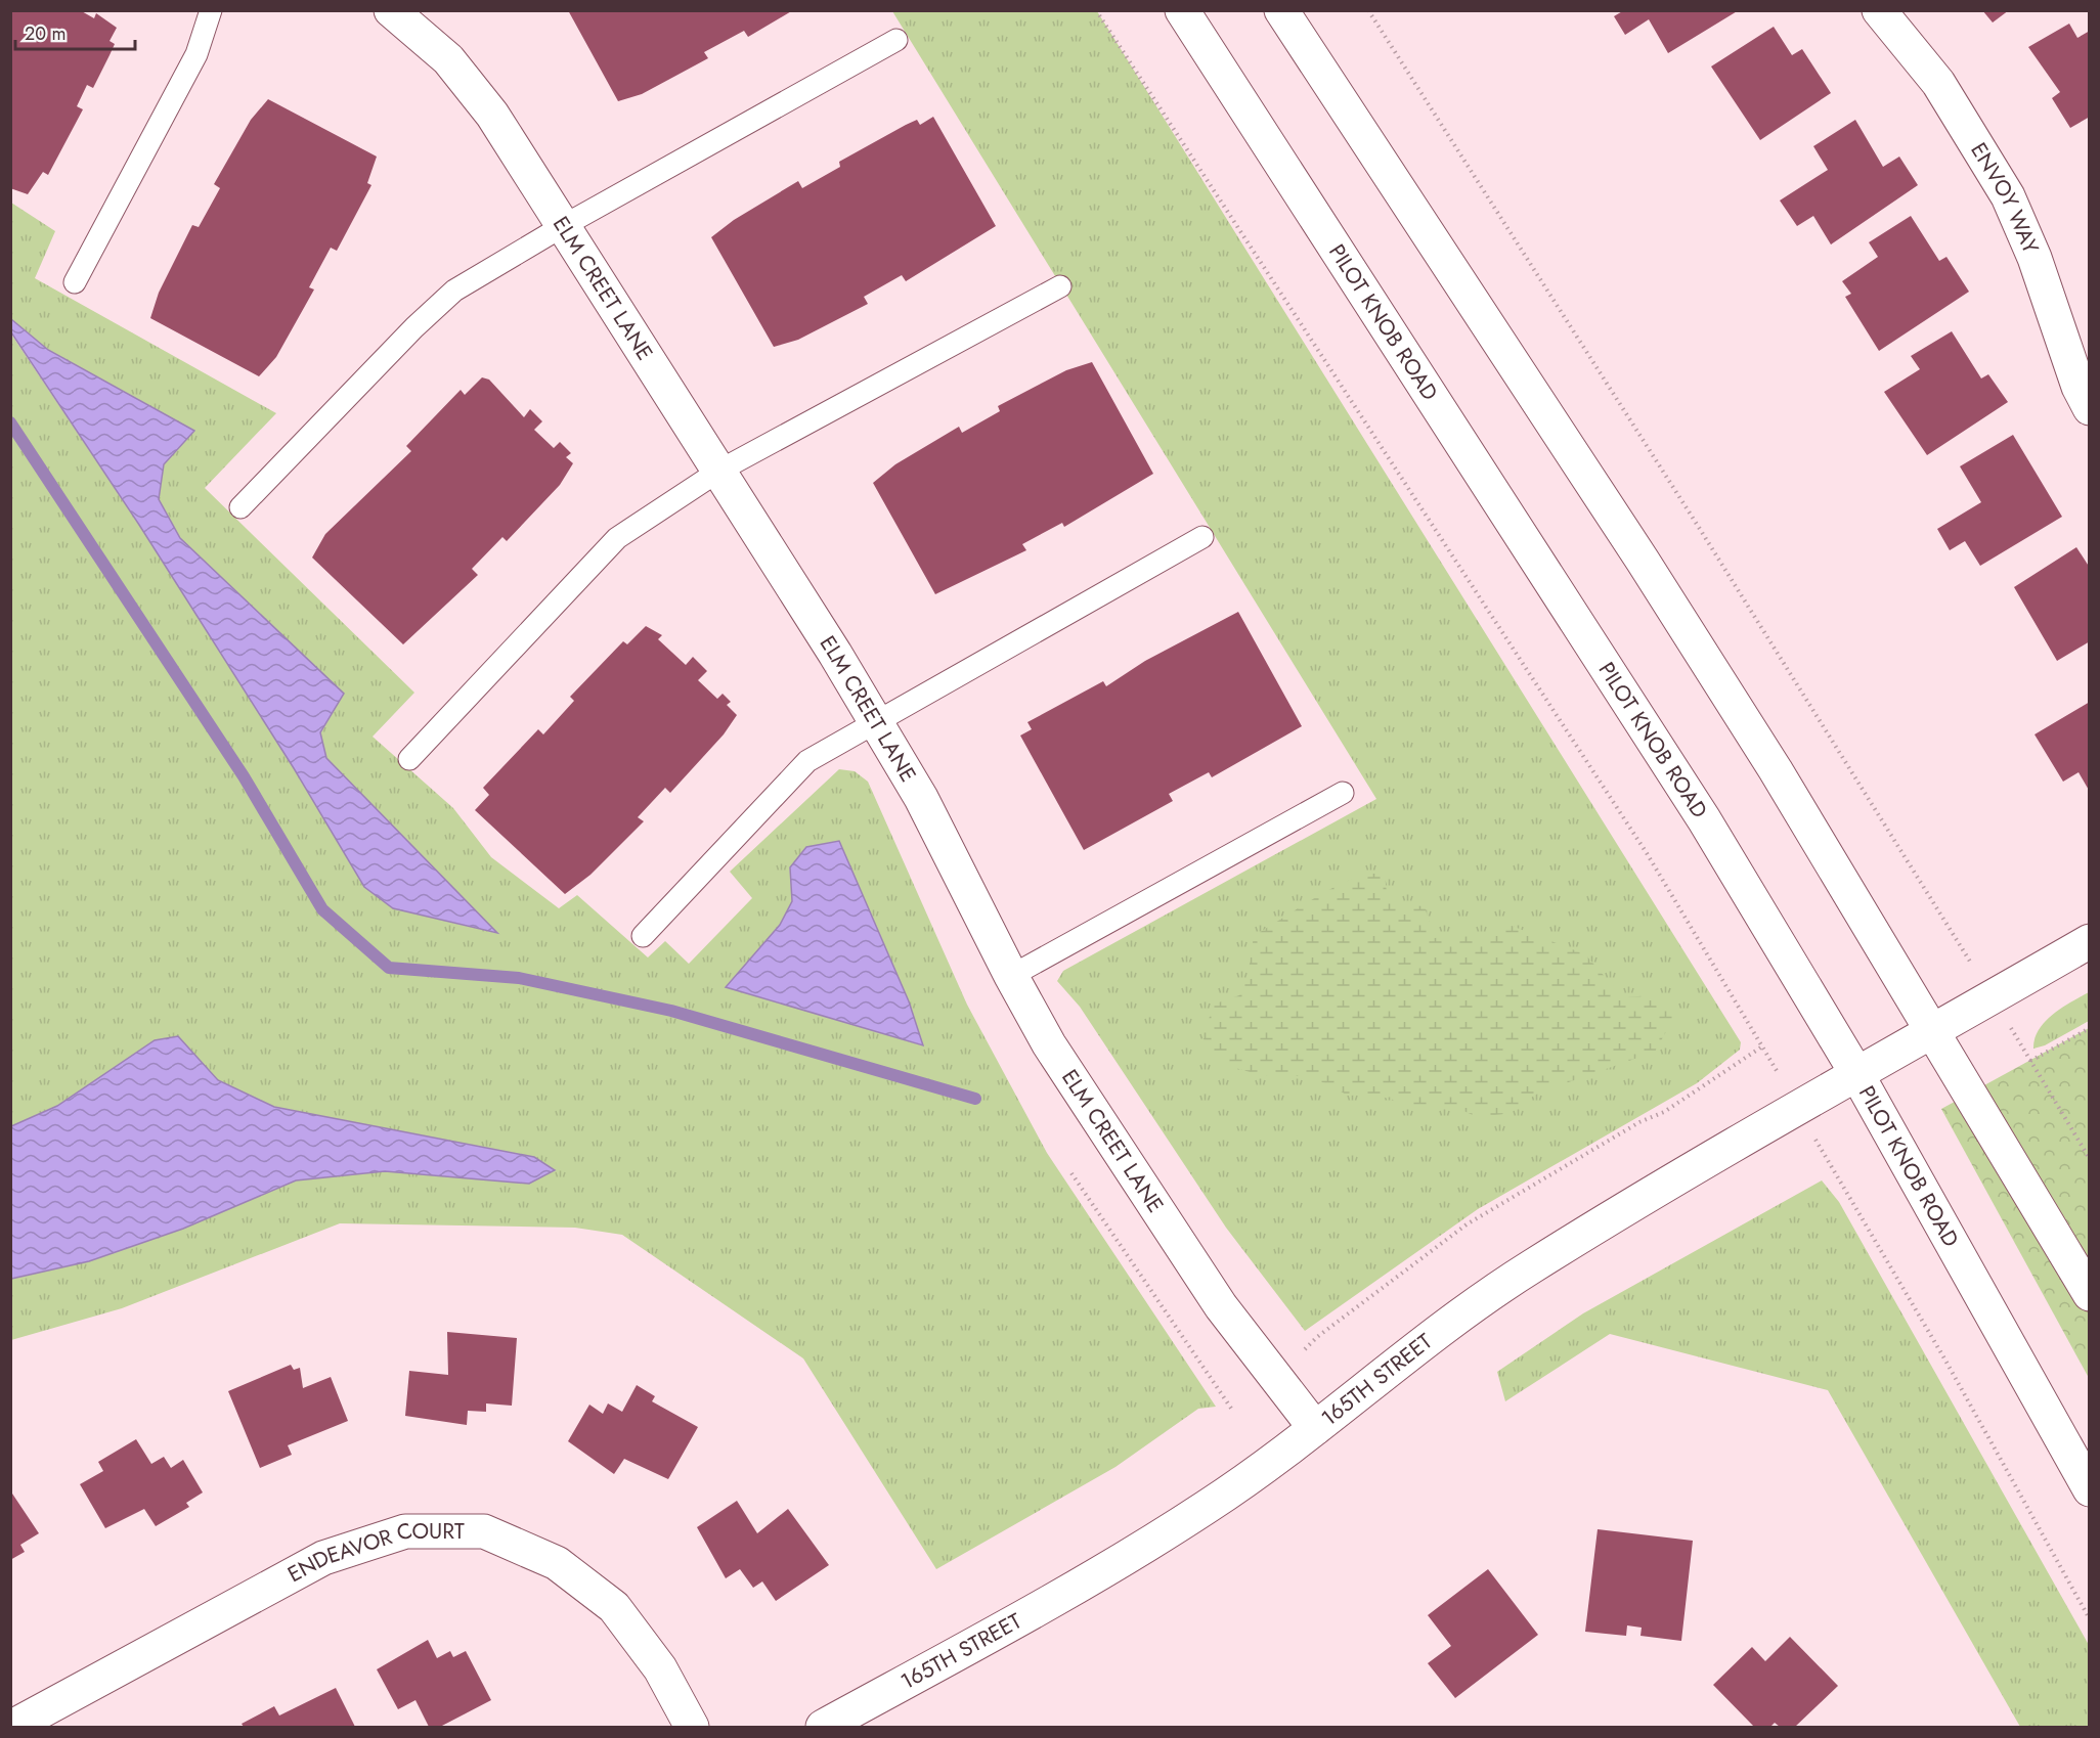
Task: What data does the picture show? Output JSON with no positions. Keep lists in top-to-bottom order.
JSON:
{
  "streets": {
    "street": [
      "ENVOY WAY",
      "ELM CREET LANE",
      "PILOT KNOB ROAD",
      "165TH STREET",
      "ENDEAVOR COURT"
    ]
  },
  "crossings": [
    ["ELM CREET LANE", "165TH STREET"],
    ["PILOT KNOB ROAD", "165TH STREET"]
  ],
  "scale_bar": "20 m"
}
